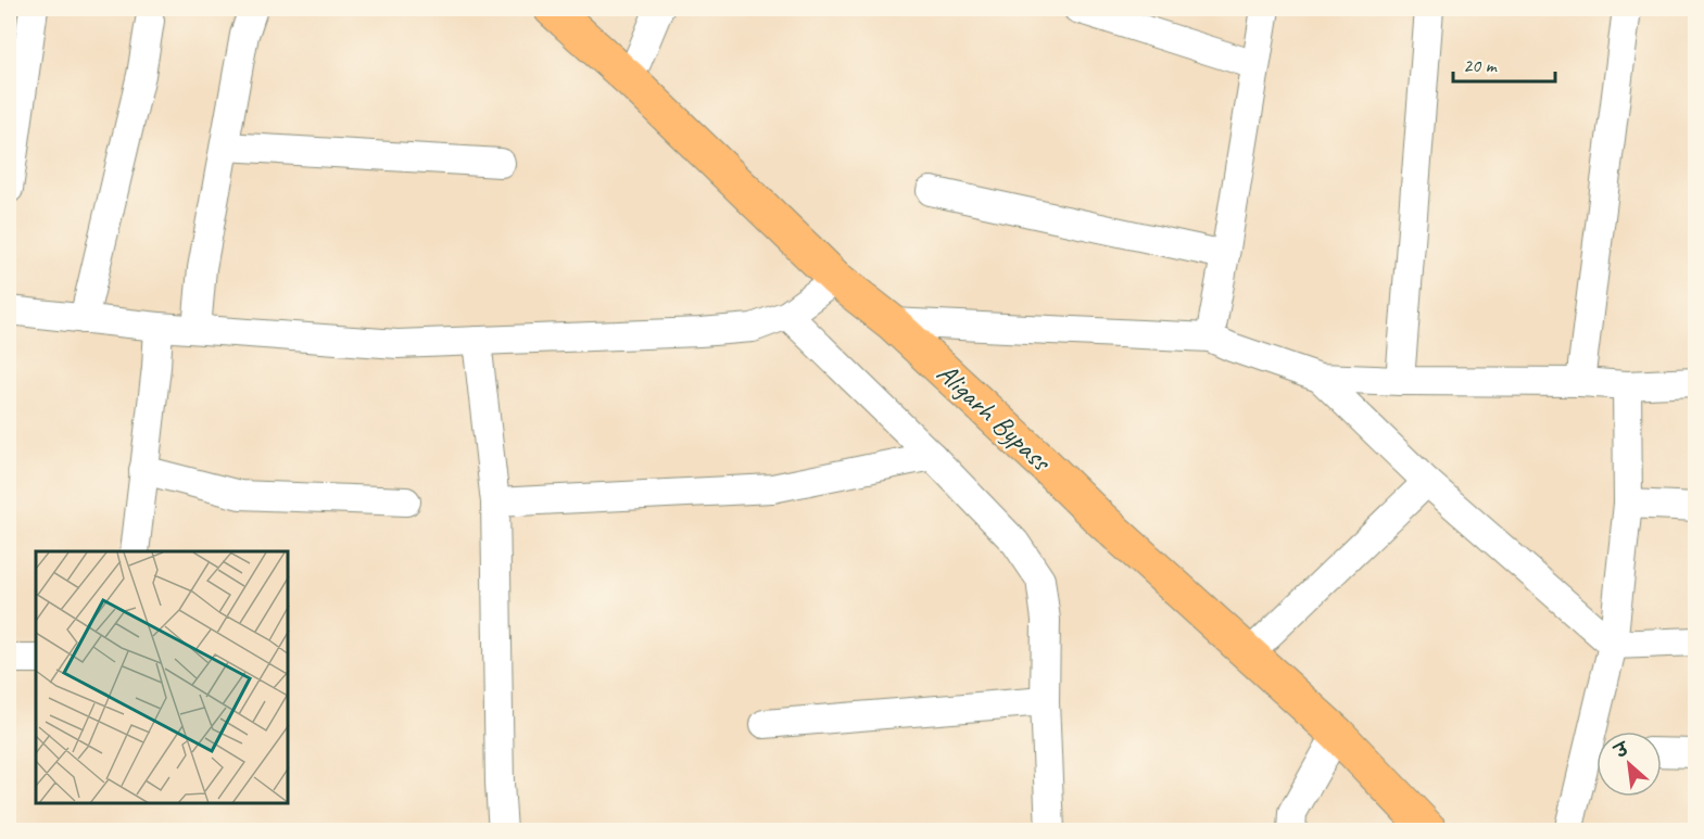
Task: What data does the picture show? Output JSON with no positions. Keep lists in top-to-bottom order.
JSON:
{
  "streets": {
    "highway": ["Aligarh Bypass"]
  },
  "scale_bar": "20 m",
  "north": "top left"
}
